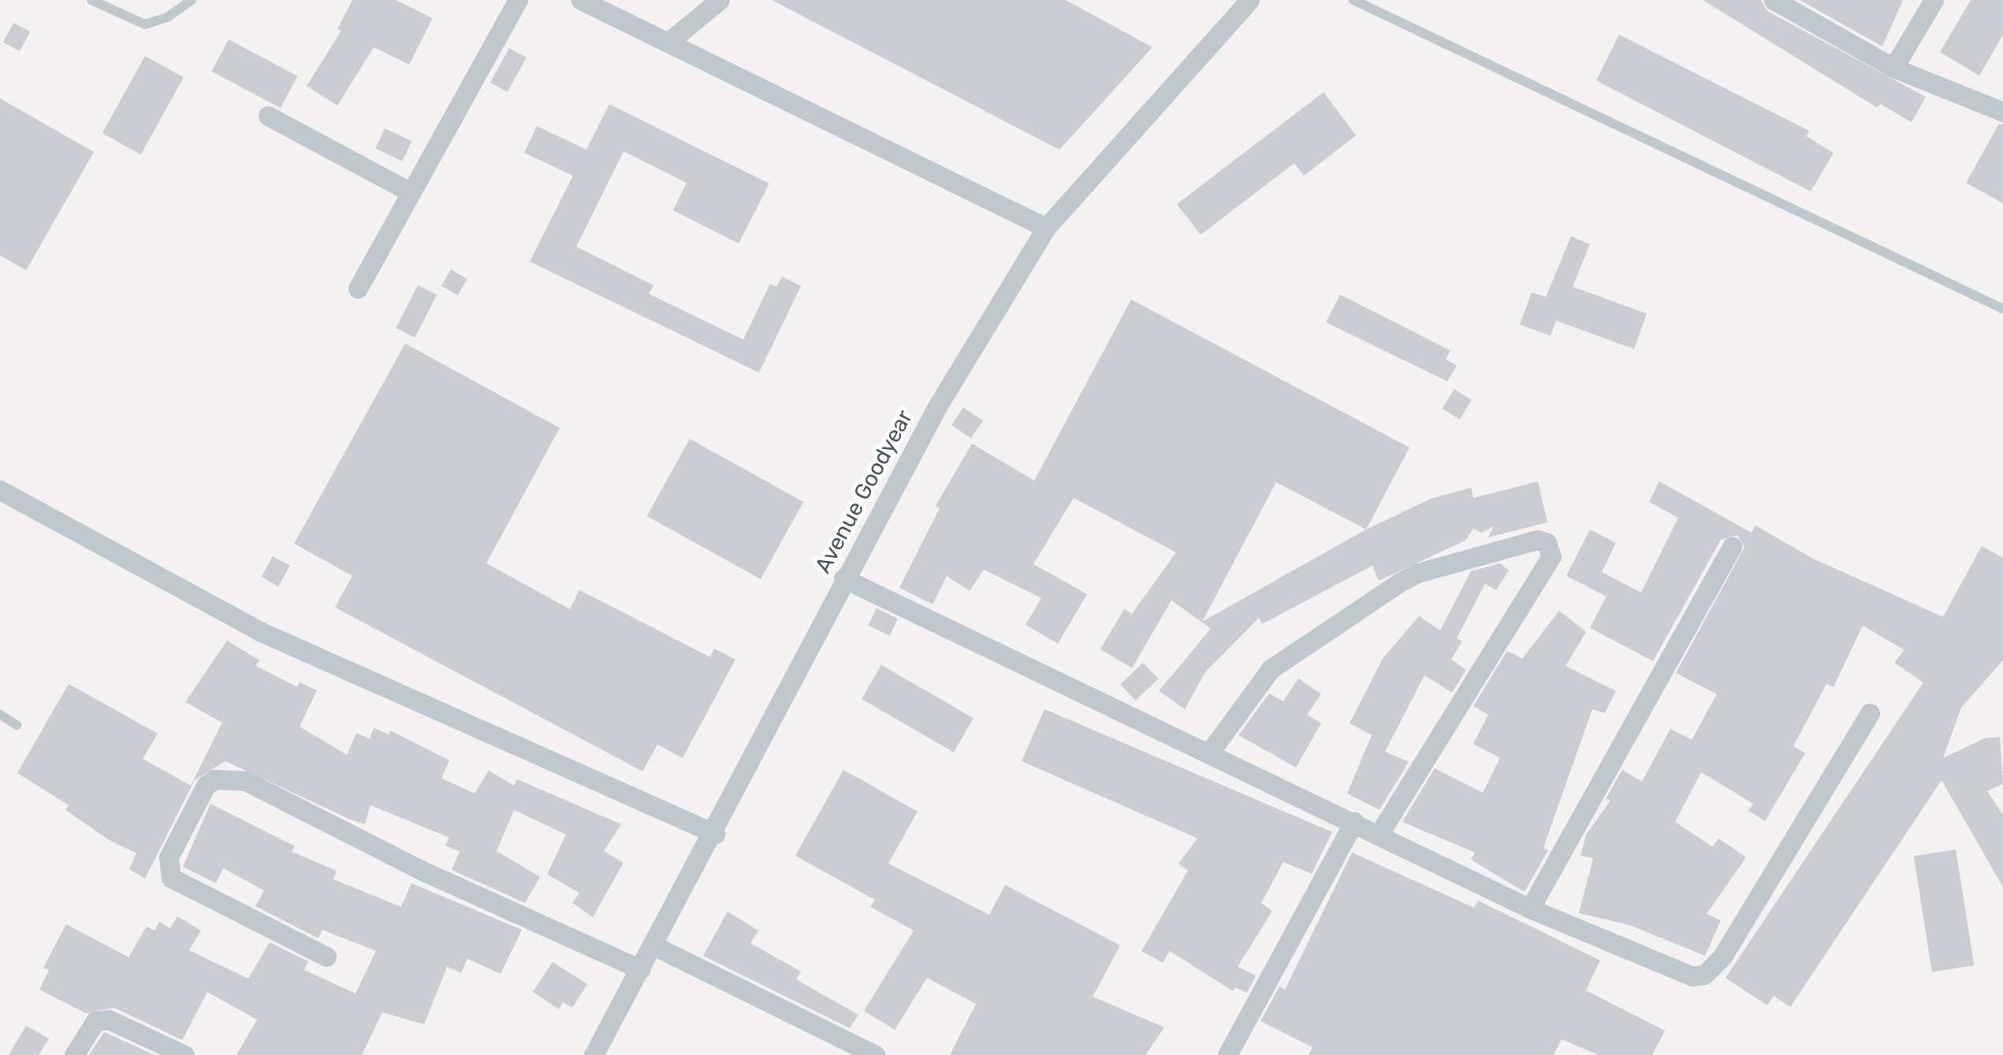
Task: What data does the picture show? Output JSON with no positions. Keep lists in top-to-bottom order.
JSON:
{
  "streets": {
    "street": ["Avenue Goodyear"]
  }
}
